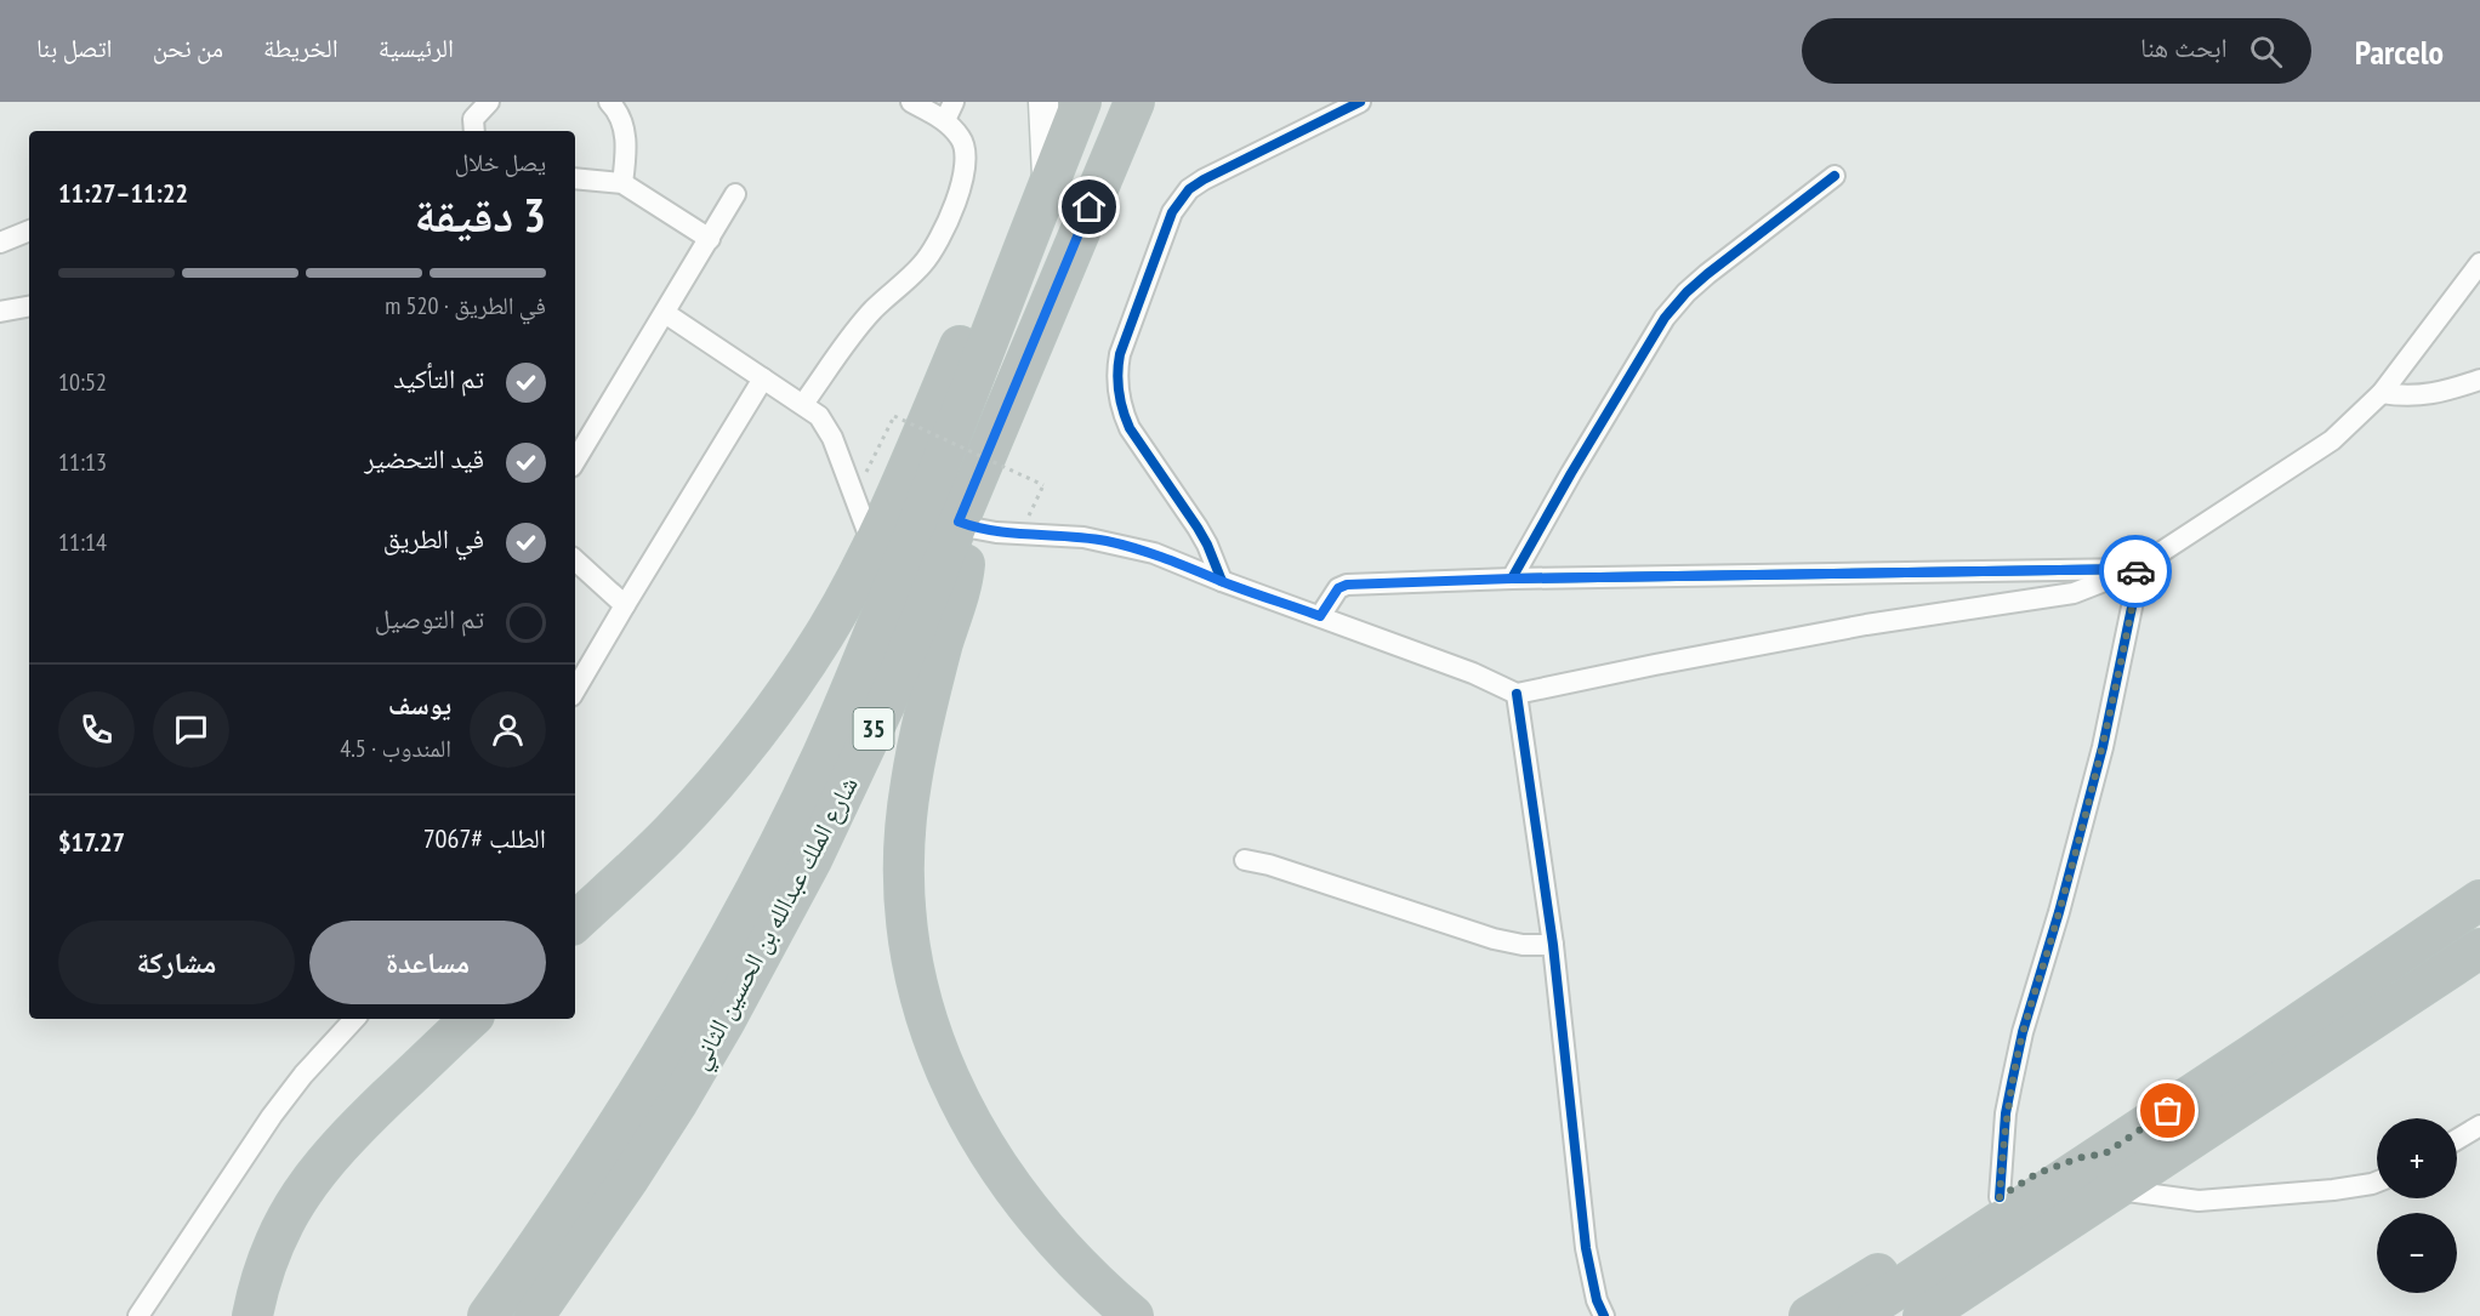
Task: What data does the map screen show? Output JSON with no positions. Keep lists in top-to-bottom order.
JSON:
{
  "streets": {
    "highway": ["35", "شارع الملك عبدالله بن الحسين الثاني"]
  },
  "page": {
    "header": "Parcelo",
    "search": "ابحث هنا",
    "nav": [
      "الرئيسية",
      "الخريطة",
      "من نحن",
      "اتصل بنا"
    ],
    "heading": ["3 دقيقة", "يصل خلال", "11:22–11:27"],
    "panel": [
      "يوسف",
      "المندوب · 4.5",
      "الطلب #7067",
      "$17.27"
    ],
    "bar": "في الطريق · 520 m",
    "list": [
      ["تم التأكيد", "10:52"],
      ["قيد التحضير", "11:13"],
      ["في الطريق", "11:14"],
      "تم التوصيل"
    ],
    "buttons": ["مساعدة", "مشاركة"],
    "map_buttons": ["+", "−"]
  }
}
